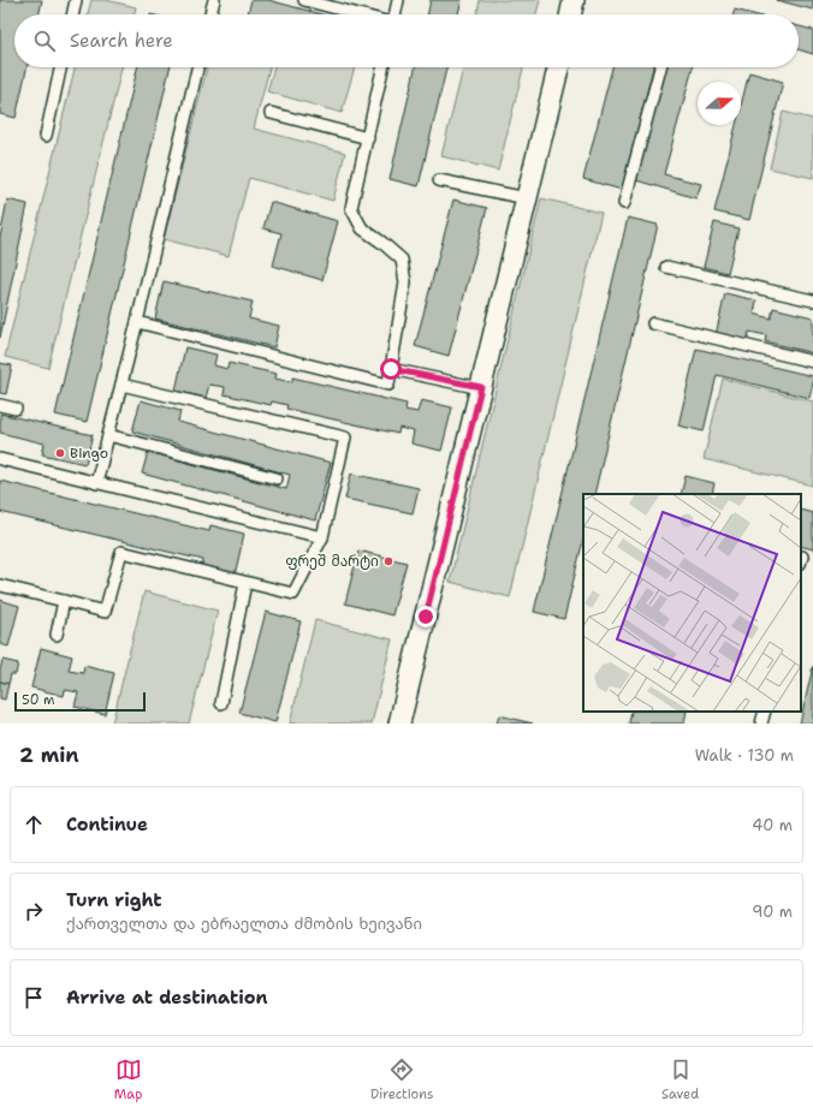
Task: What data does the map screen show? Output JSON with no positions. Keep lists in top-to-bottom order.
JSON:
{
  "places": ["Bingo", "ფრეშ მარტი"],
  "scale_bar": "50 m",
  "north": "right",
  "page": {
    "search": "Search here",
    "scale": "50 m",
    "heading": ["2 min", "Walk · 130 m"],
    "list": [
      ["Continue", "40 m"],
      ["Turn right", "ქართველთა და ებრაელთა ძმობის ხეივანი", "90 m"],
      "Arrive at destination"
    ],
    "nav": ["Map", "Directions", "Saved"]
  }
}
